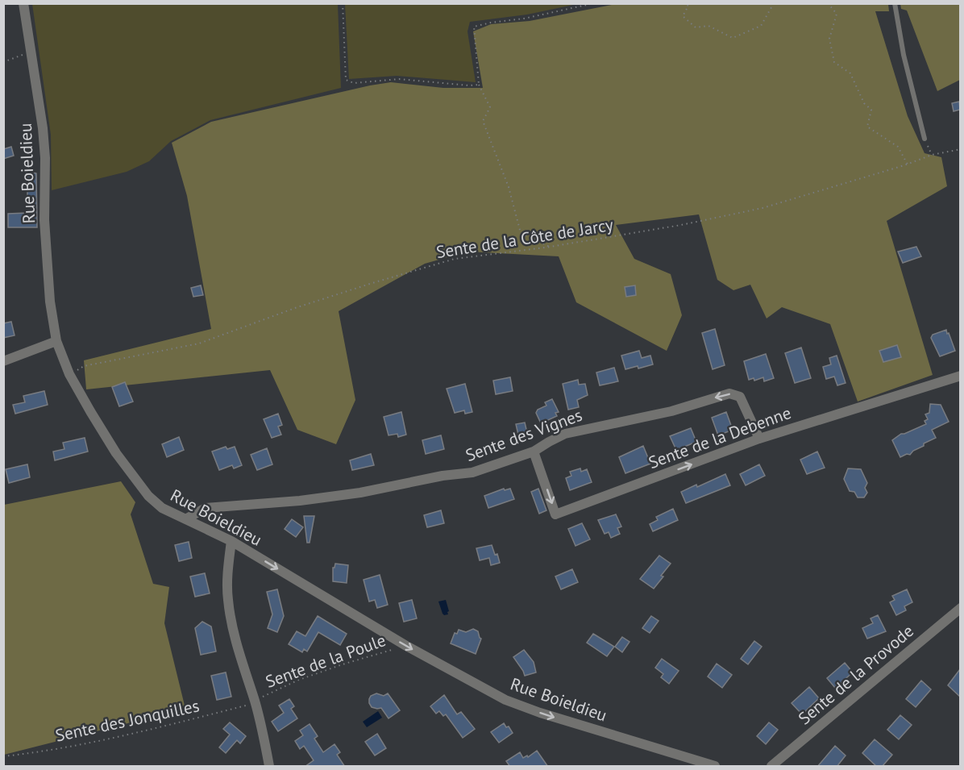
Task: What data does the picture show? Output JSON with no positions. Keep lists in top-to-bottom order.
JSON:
{
  "streets": {
    "street": [
      "Rue Boieldieu",
      "Sente des Vignes",
      "Sente de la Debenne",
      "Sente de la Provode"
    ],
    "path": ["Sente de la Côte de Jarcy", "Sente de la Poule", "Sente des Jonquilles"]
  },
  "crossings": [
    ["Rue Boieldieu", "Sente de la Côte de Jarcy"],
    ["Rue Boieldieu", "Sente des Vignes"],
    ["Rue Boieldieu", "Sente de la Poule"],
    ["Sente des Vignes", "Sente de la Debenne"],
    ["Sente de la Poule", "Sente des Jonquilles"]
  ],
  "one_way": ["Rue Boieldieu", "Sente des Vignes"]
}
